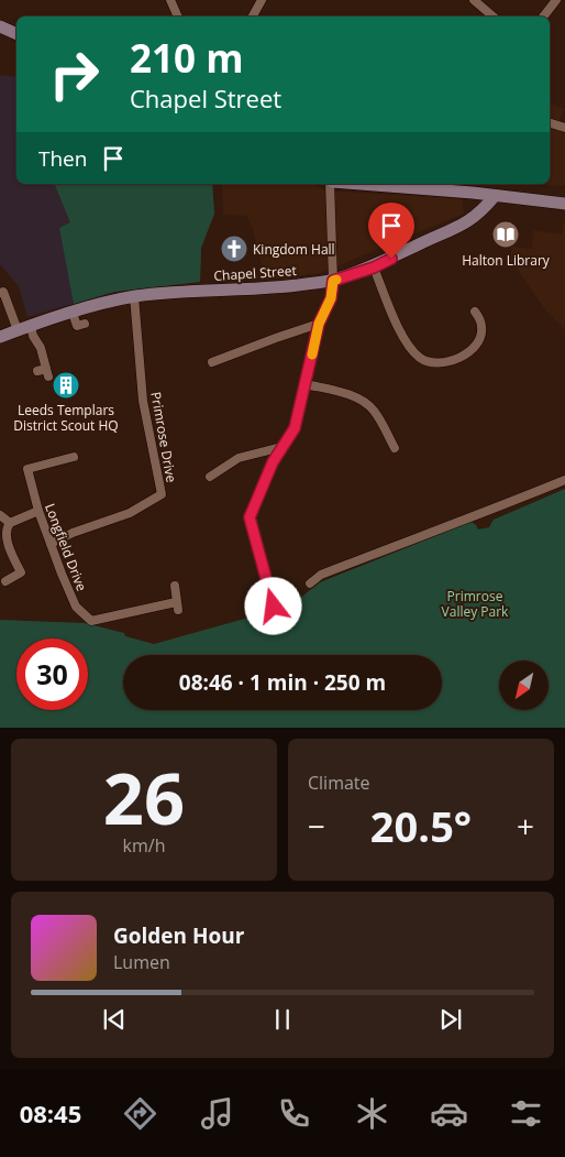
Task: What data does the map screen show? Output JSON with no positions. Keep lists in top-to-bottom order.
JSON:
{
  "streets": {
    "street": ["Chapel Street", "Primrose Drive", "Longfield Drive"]
  },
  "crossings": [
    ["Chapel Street", "Primrose Drive"],
    ["Primrose Drive", "Longfield Drive"]
  ],
  "parks": ["Primrose Valley Park"],
  "places": {
    "library": ["Halton Library"],
    "church": ["Kingdom Hall"],
    "building": ["Leeds Templars District Scout HQ"]
  },
  "north": "bottom left",
  "page": {
    "turn": ["210 m", "Chapel Street"],
    "then": "Then",
    "limit": "30",
    "trip": "08:46 · 1 min · 250 m",
    "tile": [
      ["26", "km/h"],
      "Climate"
    ],
    "heat": ["−", "20.5°", "+"],
    "song": ["Golden Hour", "Lumen"],
    "tabs": "08:45"
  }
}
